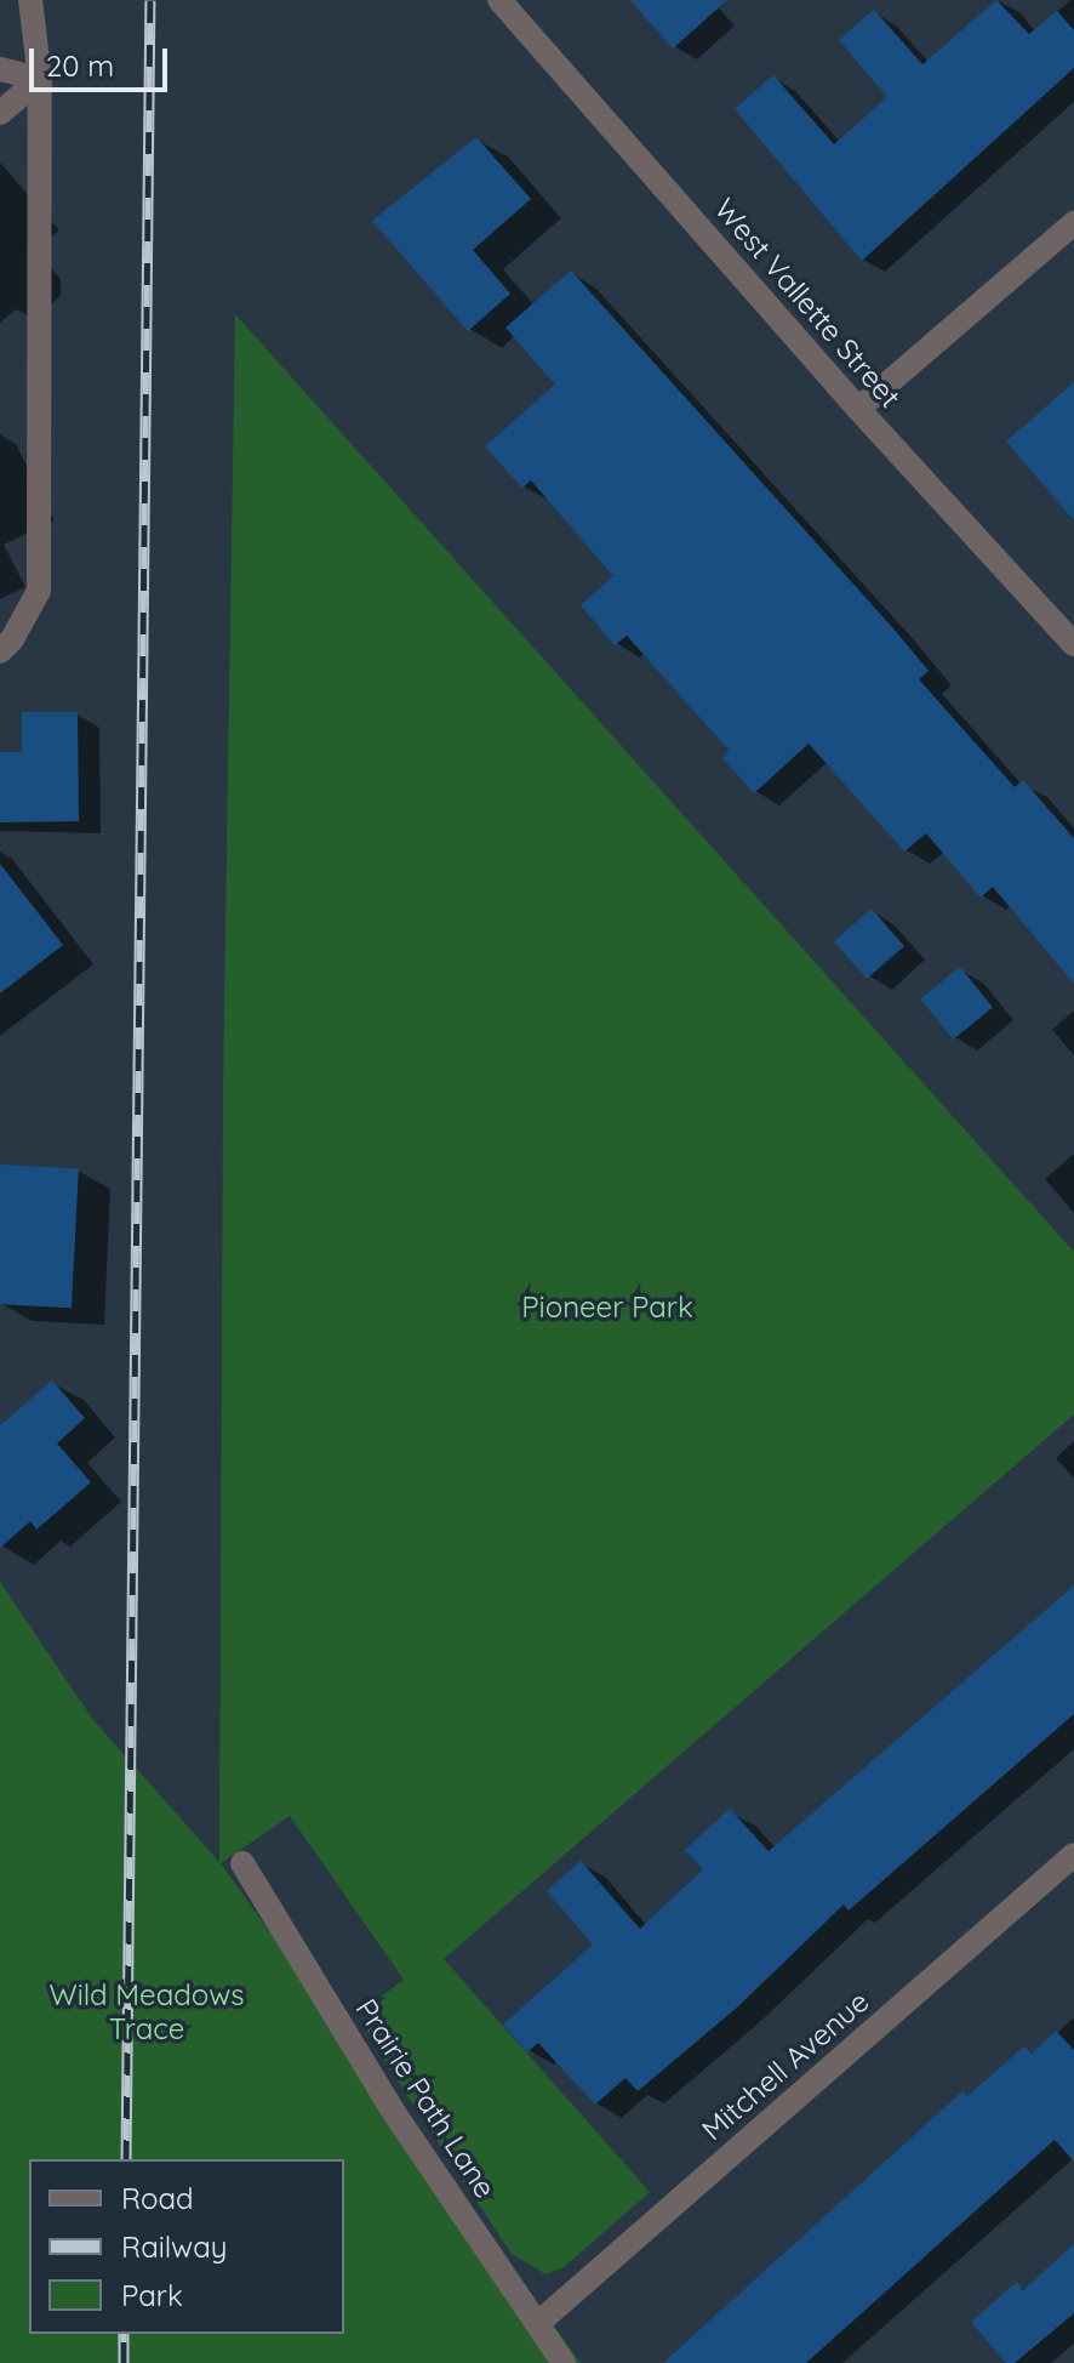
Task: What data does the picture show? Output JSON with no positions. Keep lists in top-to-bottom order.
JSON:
{
  "streets": {
    "street": ["West Vallette Street", "Mitchell Avenue", "Prairie Path Lane"]
  },
  "crossings": [
    ["Mitchell Avenue", "Prairie Path Lane"]
  ],
  "parks": ["Pioneer Park", "Wild Meadows Trace"],
  "legend": ["Road", "Railway", "Park"],
  "scale_bar": "20 m"
}
